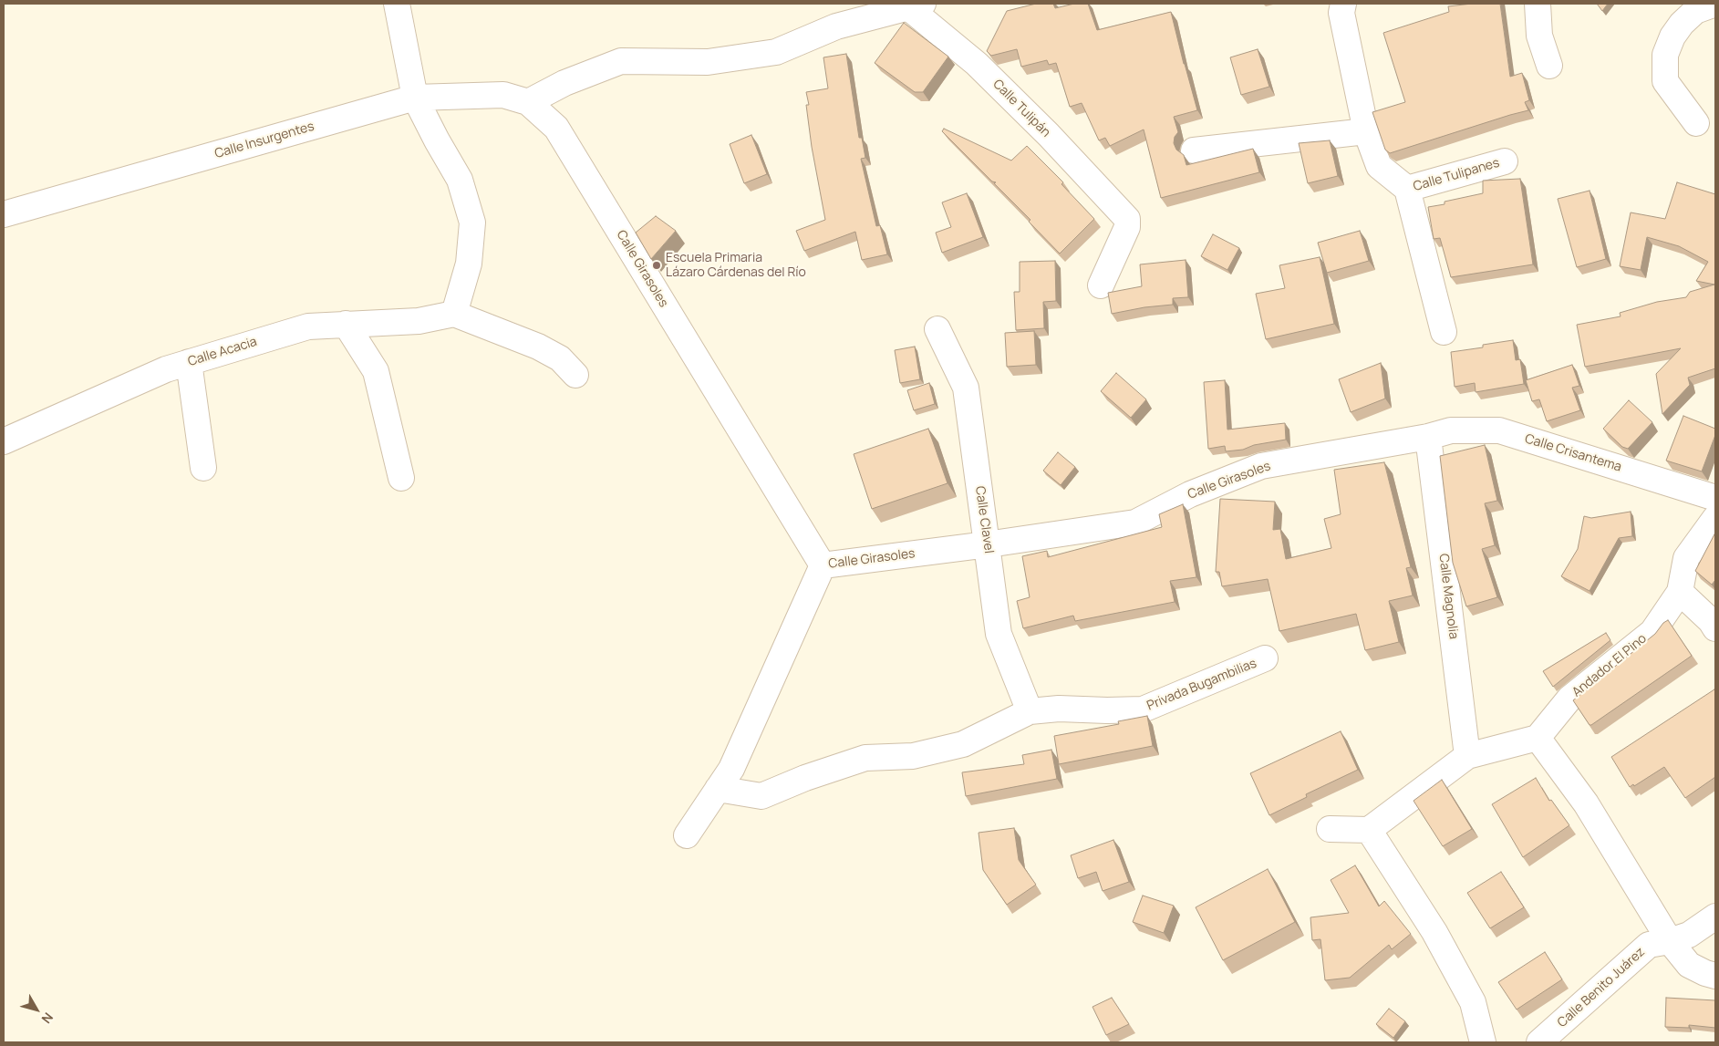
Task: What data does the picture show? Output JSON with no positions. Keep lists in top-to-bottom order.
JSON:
{
  "streets": {
    "street": [
      "Calle Tulipán",
      "Calle Insurgentes",
      "Calle Tulipanes",
      "Calle Girasoles",
      "Calle Acacia",
      "Calle Crisantema",
      "Calle Clavel",
      "Calle Magnolia",
      "Andador El Pino",
      "Privada Bugambilias",
      "Calle Benito Juárez"
    ]
  },
  "crossings": [
    ["Calle Insurgentes", "Calle Girasoles"],
    ["Calle Girasoles", "Calle Crisantema"],
    ["Calle Girasoles", "Calle Clavel"],
    ["Calle Girasoles", "Calle Magnolia"],
    ["Calle Crisantema", "Calle Magnolia"],
    ["Calle Clavel", "Privada Bugambilias"]
  ],
  "places": ["Escuela Primaria Lázaro Cárdenas del Río"],
  "north": "bottom right"
}
